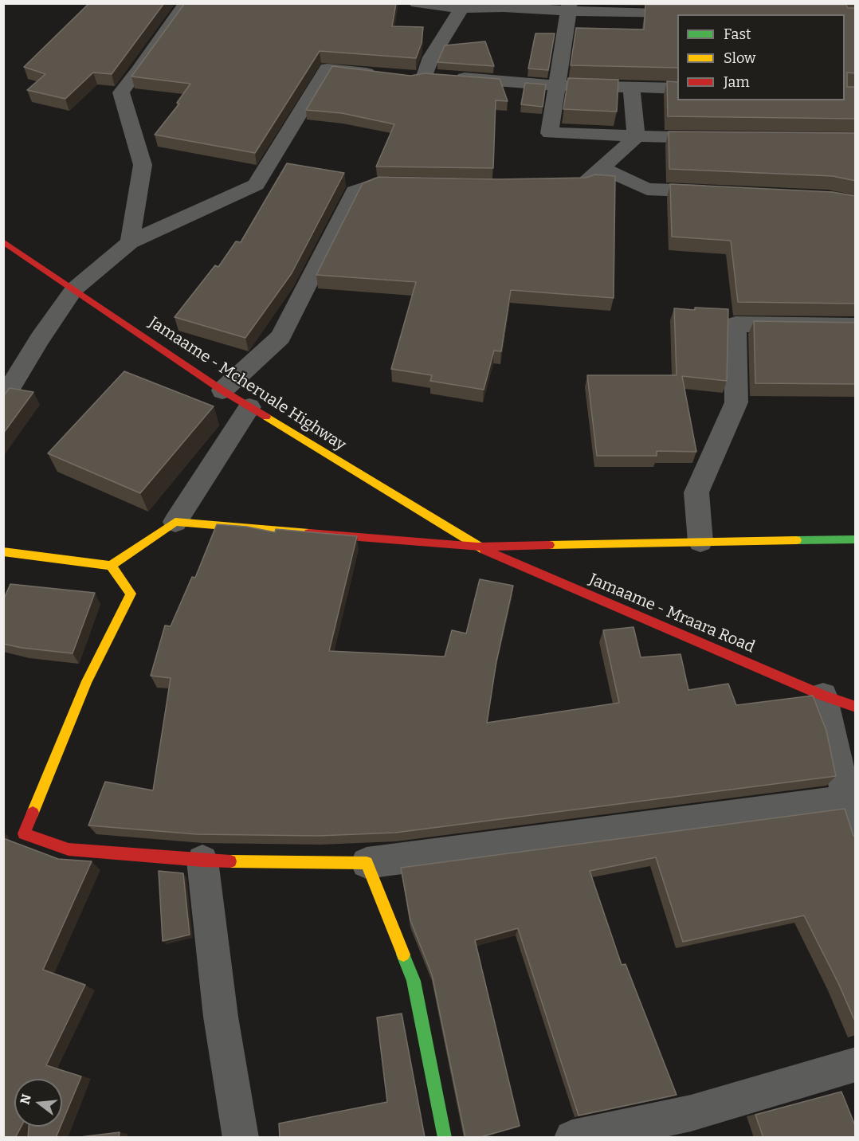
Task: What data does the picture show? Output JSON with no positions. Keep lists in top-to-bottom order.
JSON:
{
  "streets": {
    "street": ["Jamaame - Mcheruale Highway", "Jamaame - Mraara Road"]
  },
  "crossings": [
    ["Jamaame - Mcheruale Highway", "Jamaame - Mraara Road"]
  ],
  "legend": ["Fast", "Slow", "Jam"],
  "north": "left"
}
